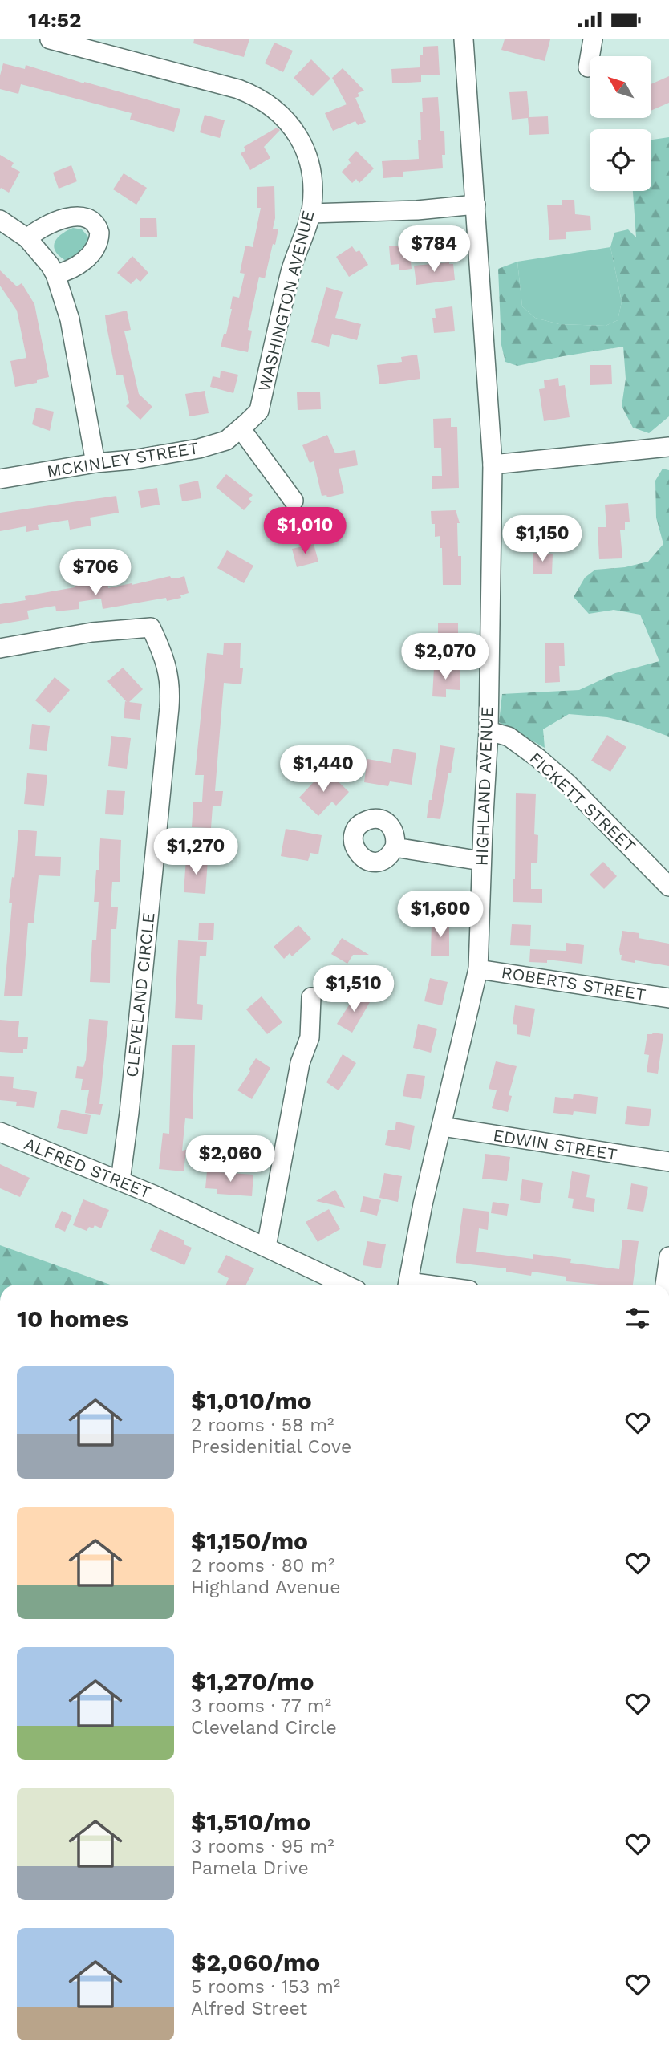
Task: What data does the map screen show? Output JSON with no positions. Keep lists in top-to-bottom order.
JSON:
{
  "streets": {
    "street": [
      "WASHINGTON AVENUE",
      "MCKINLEY STREET",
      "HIGHLAND AVENUE",
      "FICKETT STREET",
      "ROBERTS STREET",
      "CLEVELAND CIRCLE",
      "EDWIN STREET",
      "ALFRED STREET"
    ]
  },
  "crossings": [
    ["WASHINGTON AVENUE", "MCKINLEY STREET"],
    ["HIGHLAND AVENUE", "FICKETT STREET"],
    ["HIGHLAND AVENUE", "ROBERTS STREET"],
    ["HIGHLAND AVENUE", "EDWIN STREET"],
    ["CLEVELAND CIRCLE", "ALFRED STREET"]
  ],
  "north": "top left",
  "page": {
    "status": "14:52",
    "price": [
      "$784",
      "$1,010",
      "$1,150",
      "$706",
      "$2,070",
      "$1,440",
      "$1,270",
      "$1,600",
      "$1,510",
      "$2,060"
    ],
    "heading": "10 homes",
    "list": [
      {
        "name": "$1,010/mo",
        "note": "2 rooms · 58 m² · Presidenitial Cove"
      },
      {
        "name": "$1,150/mo",
        "note": "2 rooms · 80 m² · Highland Avenue"
      },
      {
        "name": "$1,270/mo",
        "note": "3 rooms · 77 m² · Cleveland Circle"
      },
      {
        "name": "$1,510/mo",
        "note": "3 rooms · 95 m² · Pamela Drive"
      },
      {
        "name": "$2,060/mo",
        "note": "5 rooms · 153 m² · Alfred Street"
      }
    ]
  }
}
